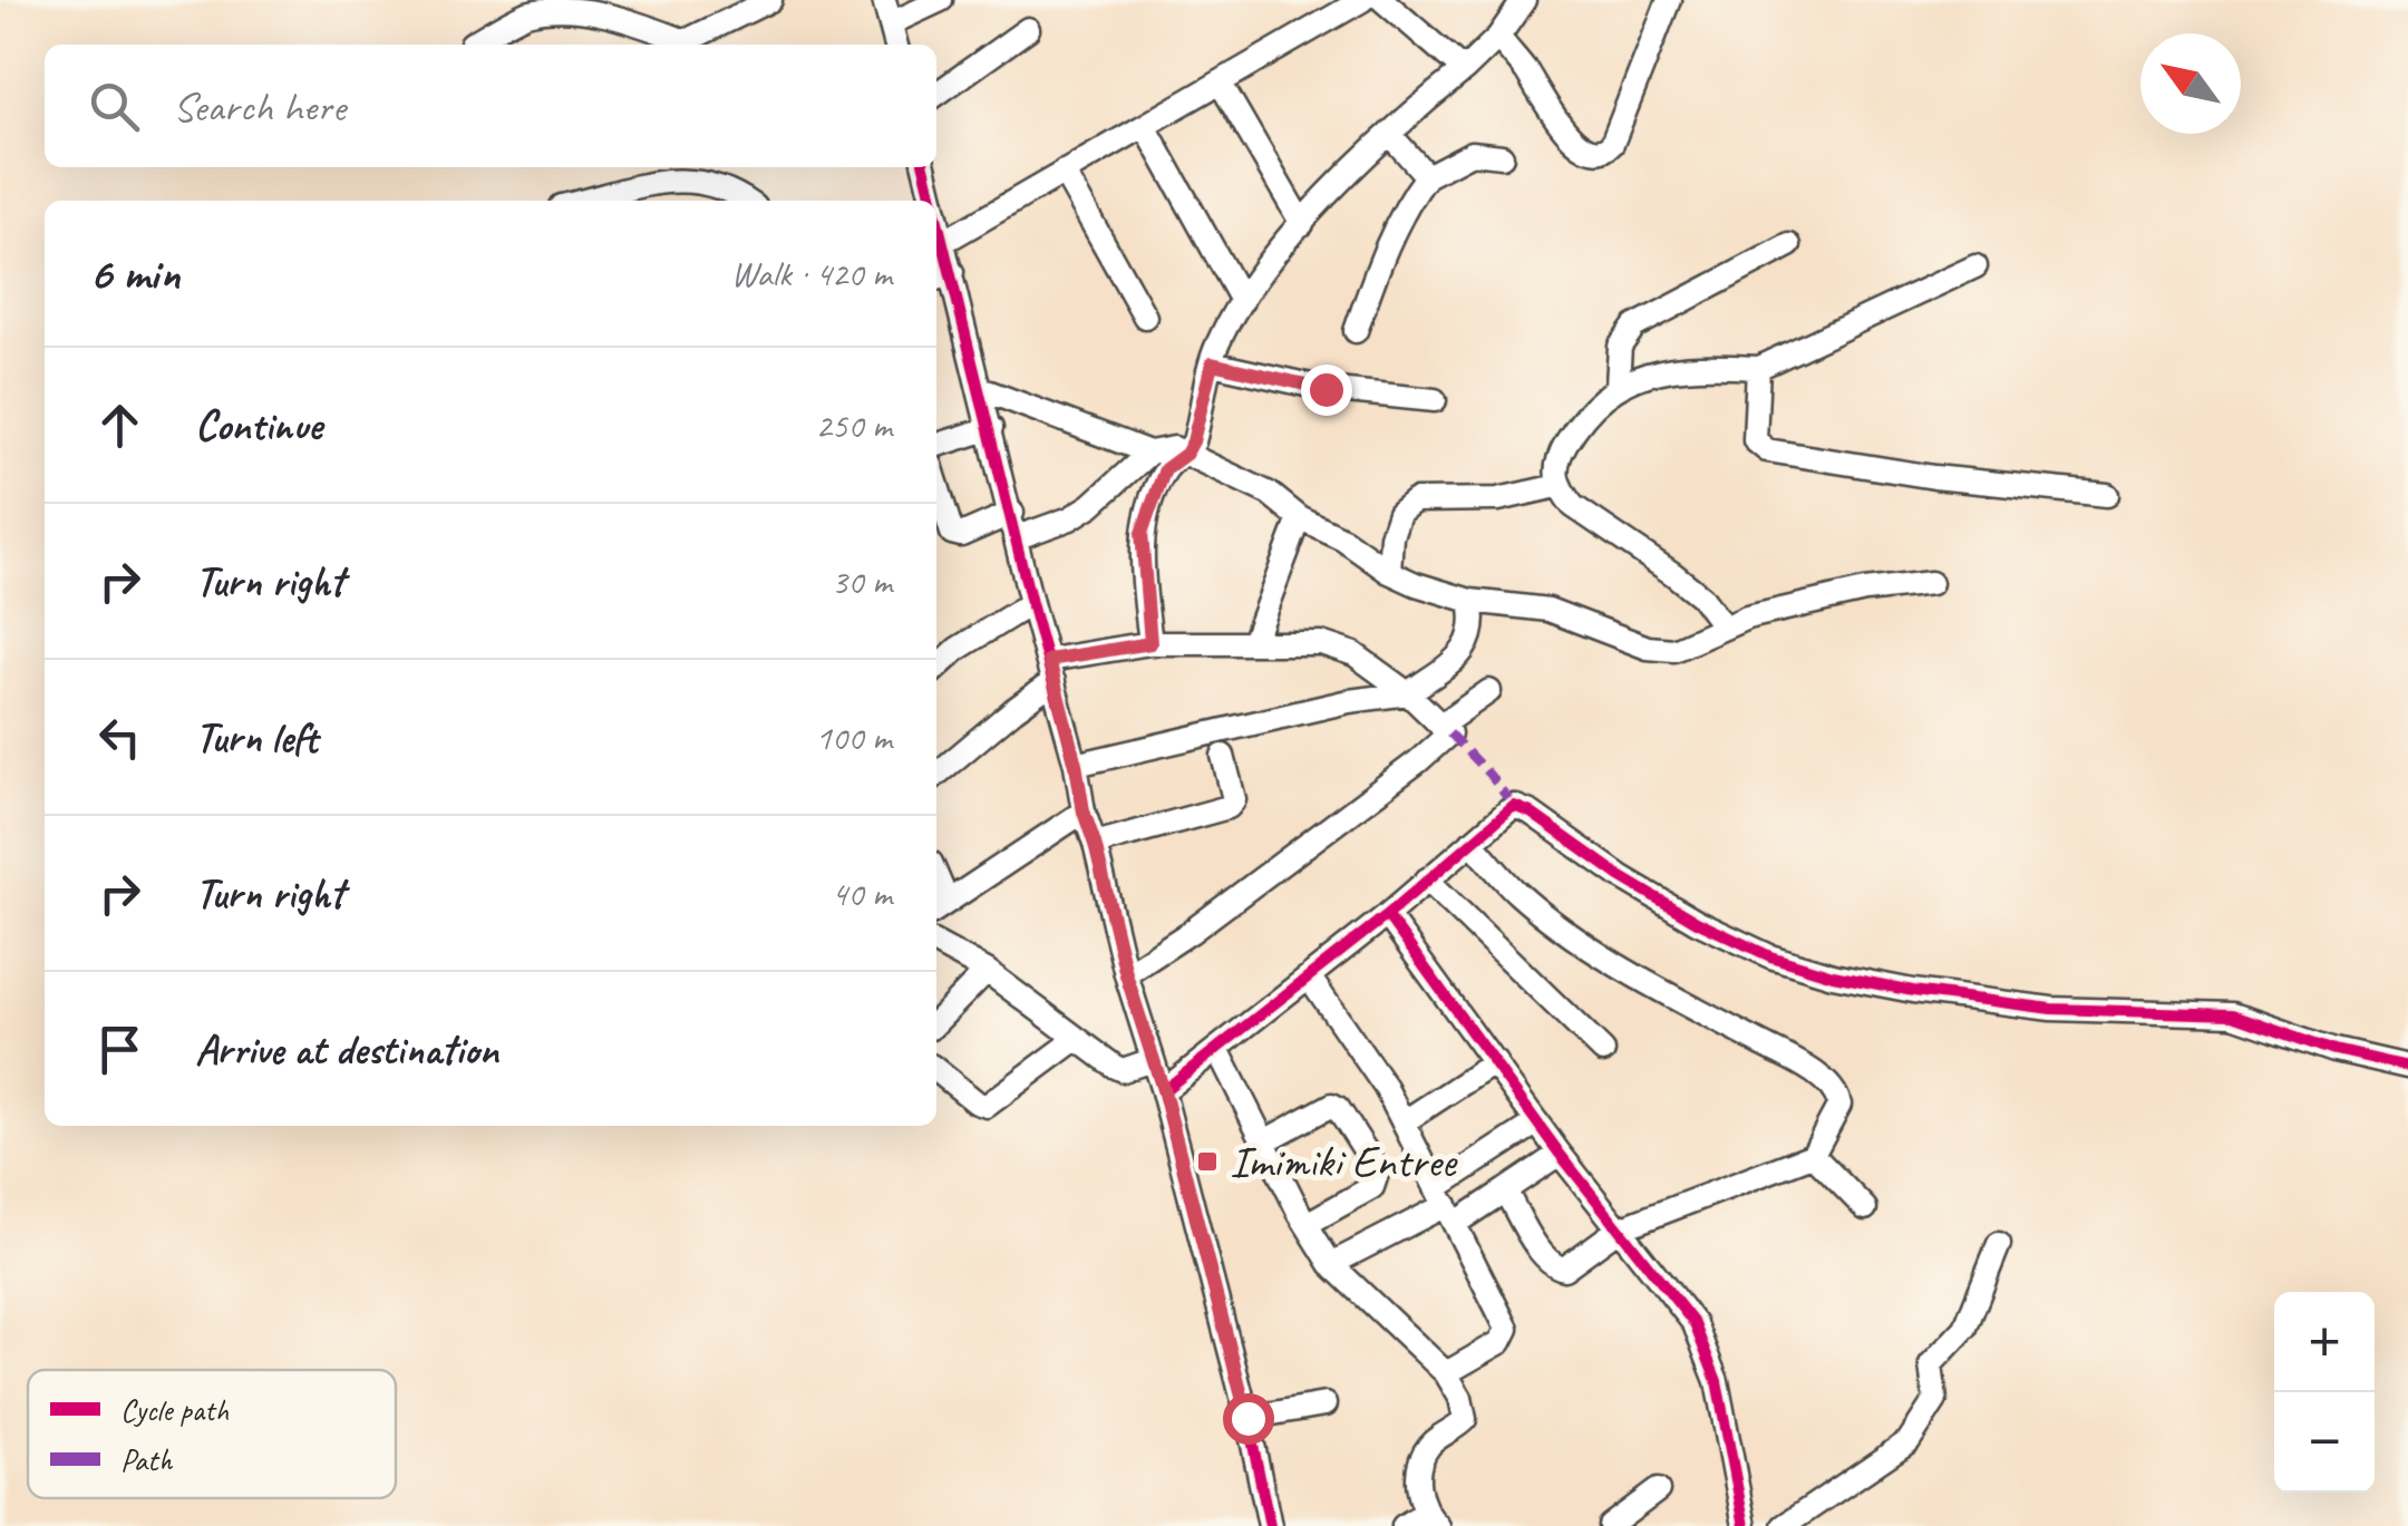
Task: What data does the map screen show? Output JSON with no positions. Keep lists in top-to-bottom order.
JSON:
{
  "places": {
    "transit": ["Imimiki Entree"]
  },
  "legend": ["Cycle path", "Path"],
  "north": "top left",
  "page": {
    "search": "Search here",
    "heading": ["6 min", "Walk · 420 m"],
    "list": [
      ["Continue", "250 m"],
      ["Turn right", "30 m"],
      ["Turn left", "100 m"],
      ["Turn right", "40 m"],
      "Arrive at destination"
    ],
    "map_buttons": ["+", "−"]
  }
}
